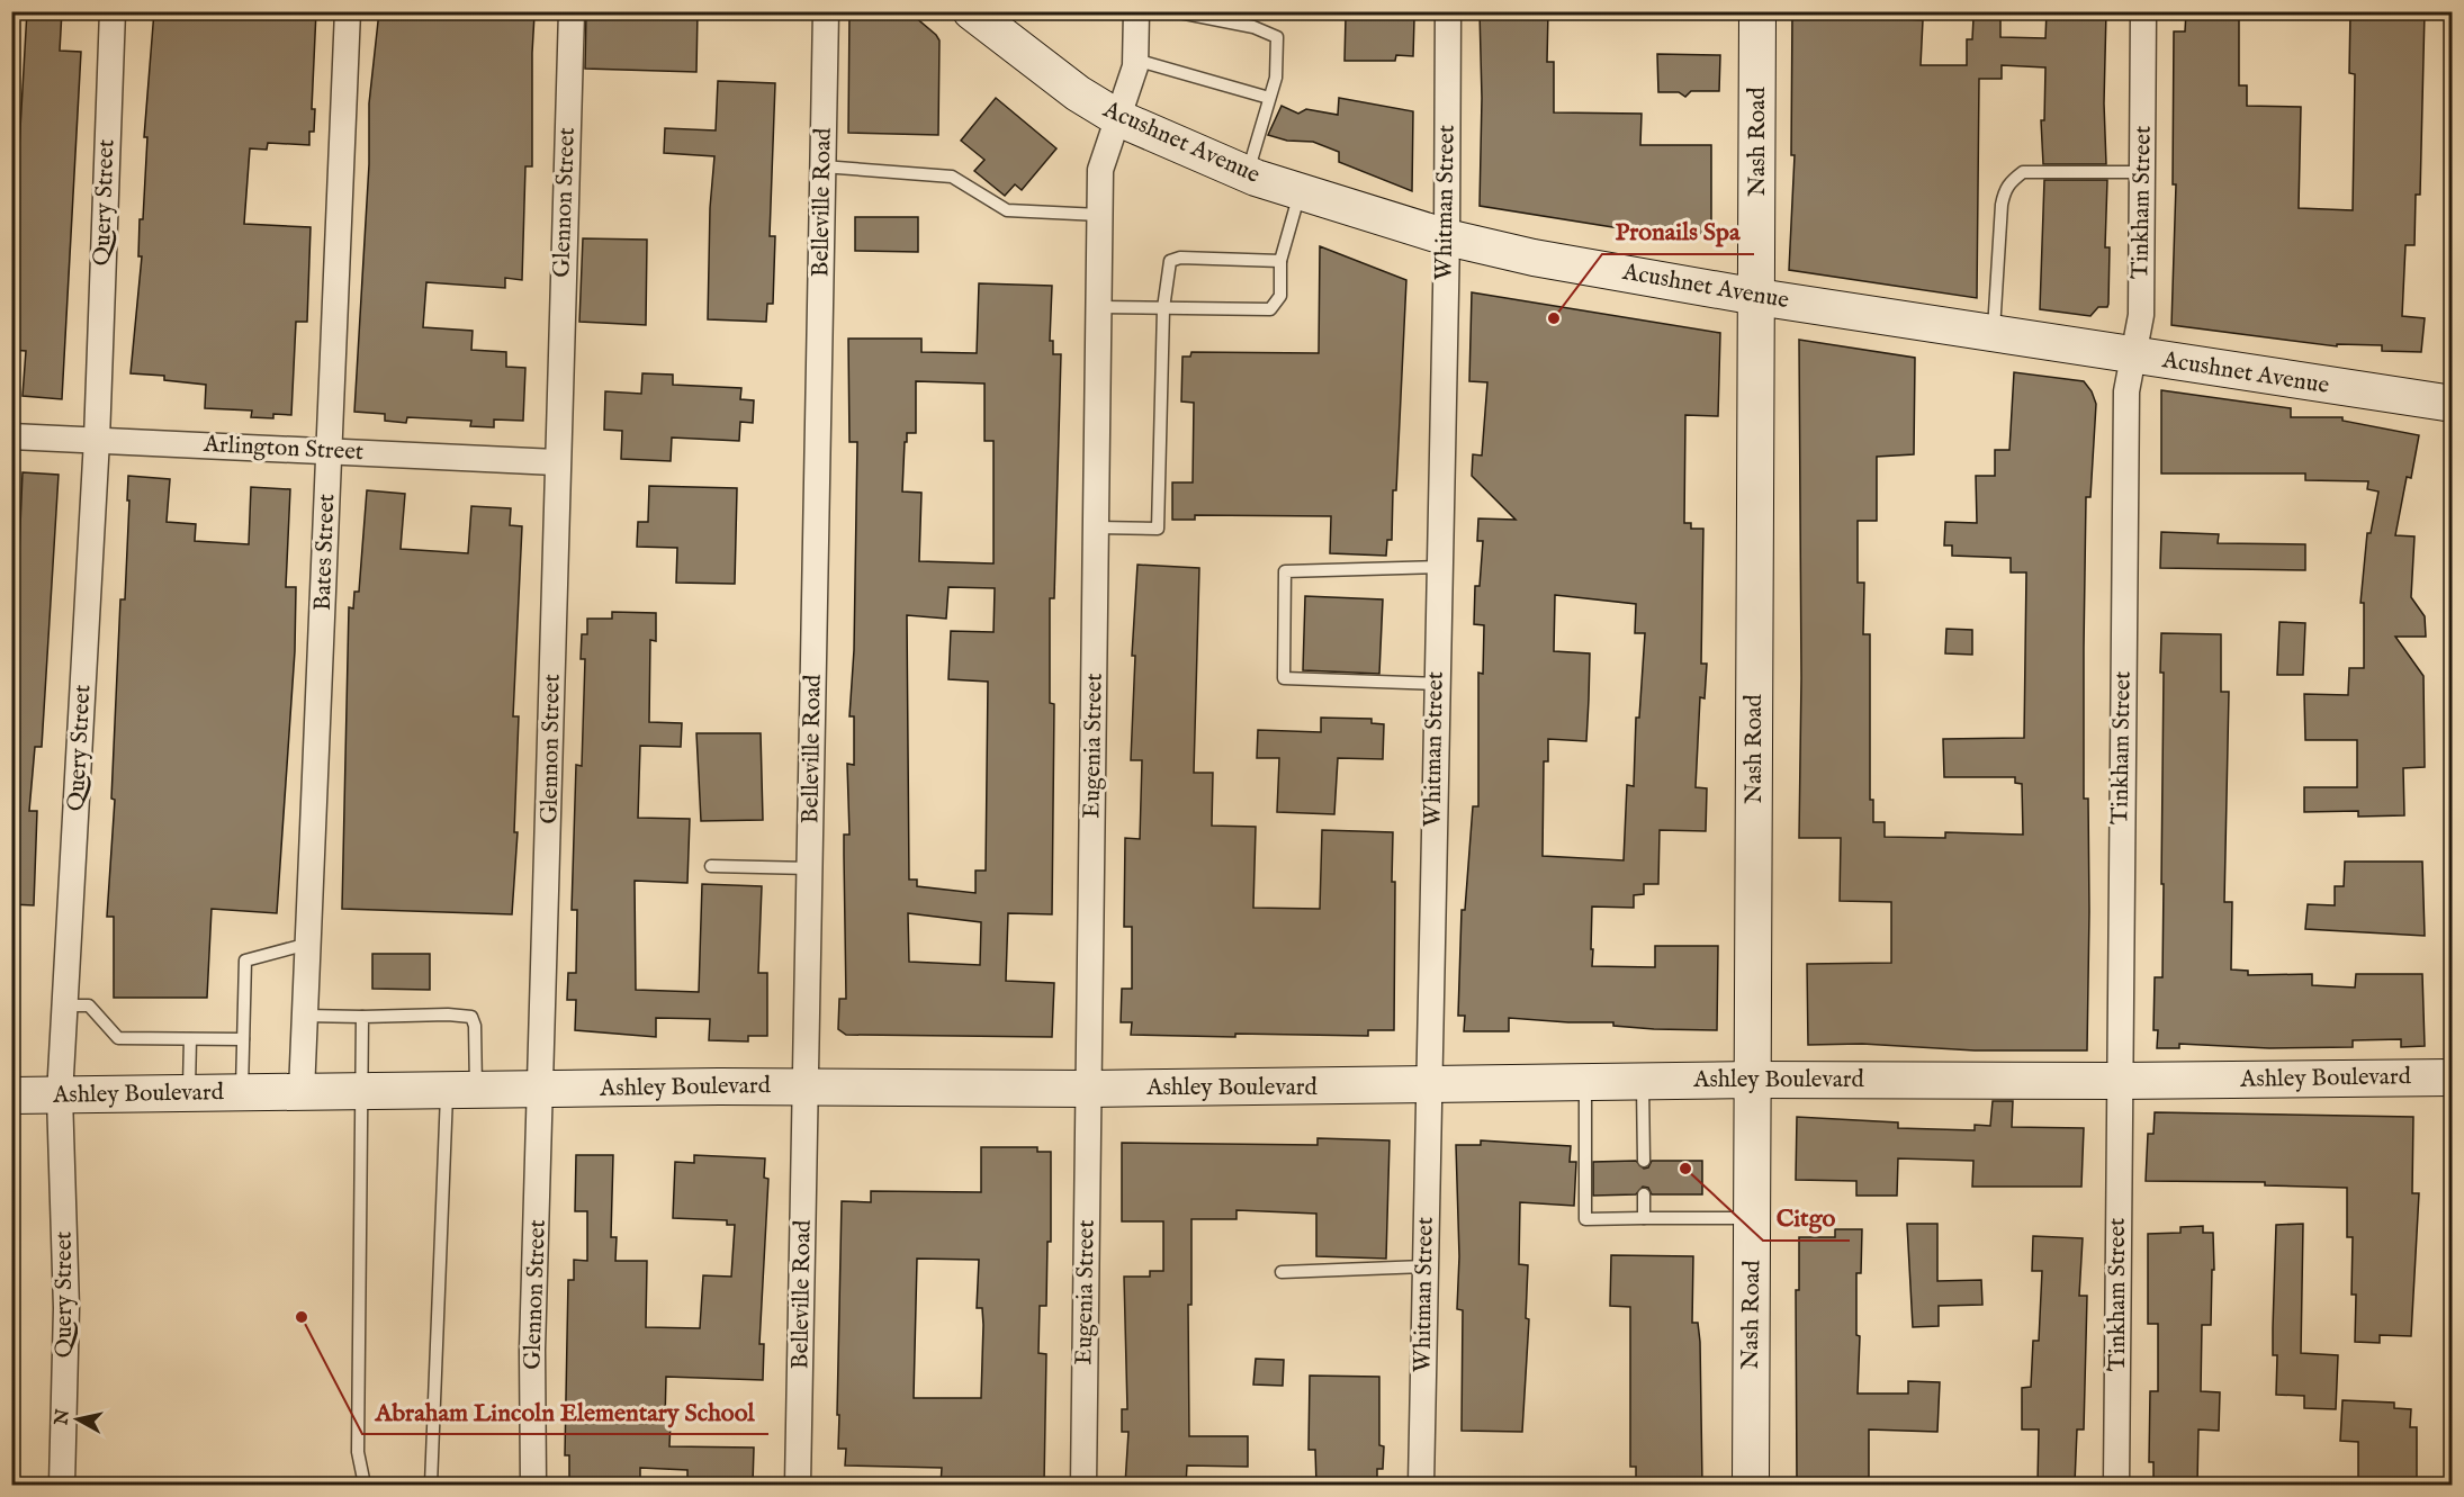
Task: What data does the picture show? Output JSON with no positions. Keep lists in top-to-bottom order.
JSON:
{
  "streets": {
    "main road": ["Nash Road", "Acushnet Avenue", "Ashley Boulevard"],
    "street": [
      "Query Street",
      "Glennon Street",
      "Belleville Road",
      "Whitman Street",
      "Tinkham Street",
      "Arlington Street",
      "Bates Street",
      "Eugenia Street"
    ]
  },
  "crossings": [
    ["Nash Road", "Acushnet Avenue"],
    ["Nash Road", "Ashley Boulevard"],
    ["Acushnet Avenue", "Whitman Street"],
    ["Acushnet Avenue", "Tinkham Street"],
    ["Acushnet Avenue", "Eugenia Street"],
    ["Query Street", "Arlington Street"],
    ["Query Street", "Ashley Boulevard"],
    ["Glennon Street", "Arlington Street"],
    ["Glennon Street", "Ashley Boulevard"],
    ["Belleville Road", "Ashley Boulevard"],
    ["Whitman Street", "Ashley Boulevard"],
    ["Tinkham Street", "Ashley Boulevard"],
    ["Arlington Street", "Bates Street"],
    ["Bates Street", "Ashley Boulevard"],
    ["Eugenia Street", "Ashley Boulevard"]
  ],
  "places": ["Pronails Spa", "Citgo", "Abraham Lincoln Elementary School"],
  "north": "left"
}
